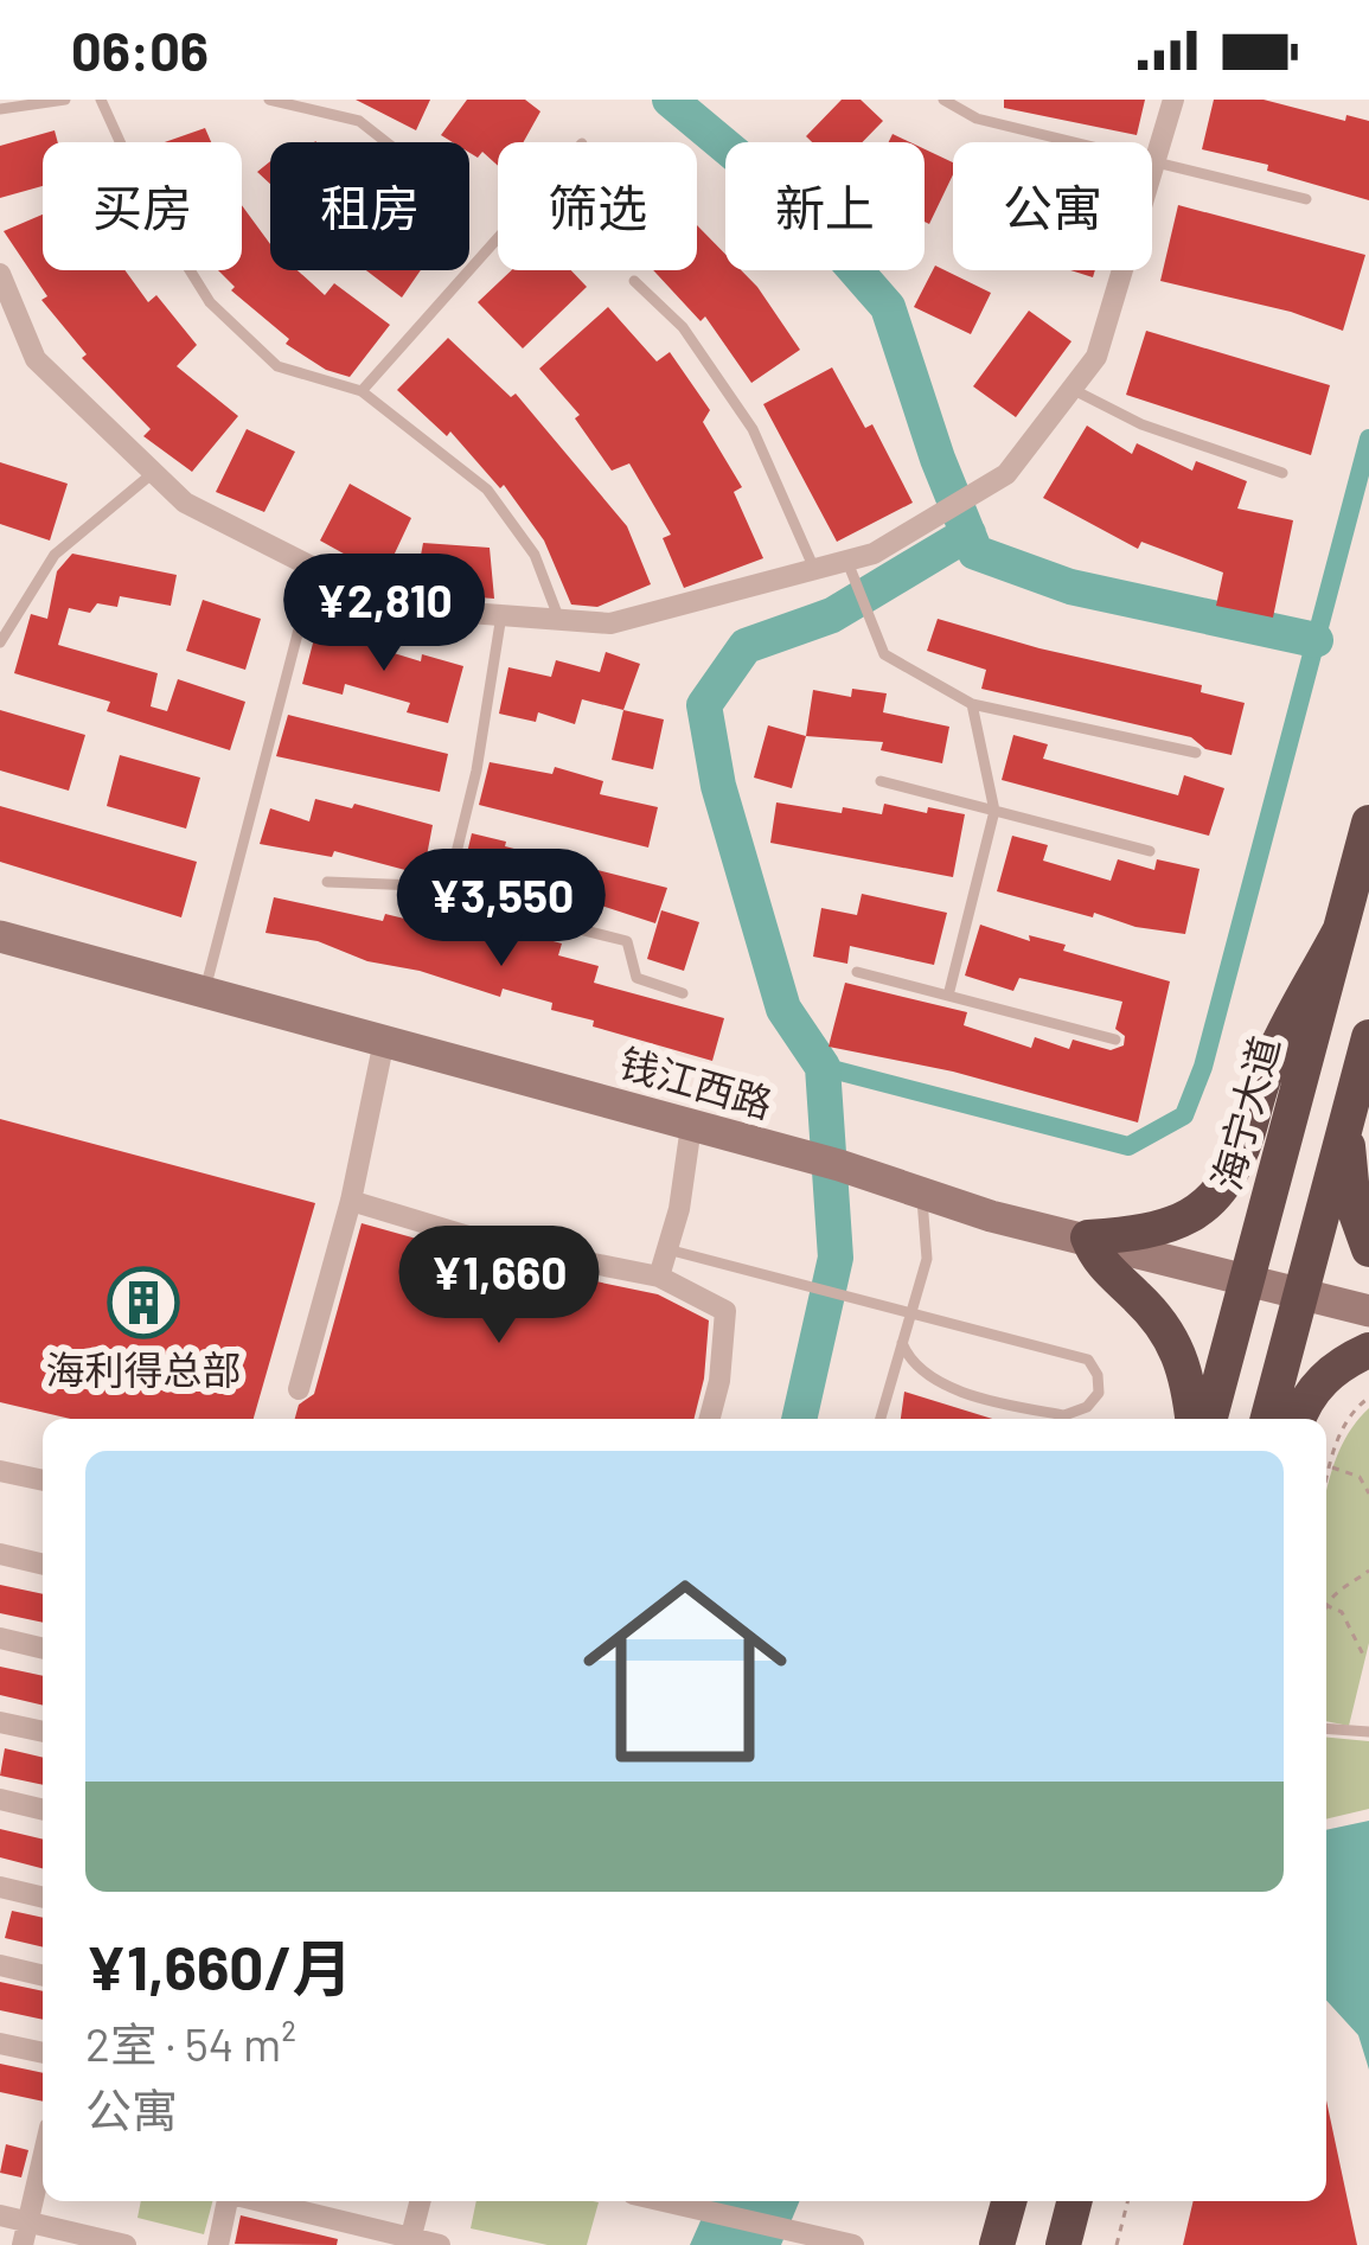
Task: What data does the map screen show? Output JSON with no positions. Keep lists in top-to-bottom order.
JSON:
{
  "streets": {
    "highway": ["海宁大道"],
    "main road": ["钱江西路"]
  },
  "crossings": [
    ["钱江西路", "海宁大道"]
  ],
  "places": {
    "building": ["海利得总部"]
  },
  "page": {
    "status": "06:06",
    "chip": [
      "买房",
      "租房",
      "筛选",
      "新上",
      "公寓"
    ],
    "price": ["¥2,810", "¥3,550", "¥1,660"],
    "list": [
      {
        "name": "¥1,660/月",
        "note": "2室 · 54 m² · 公寓"
      }
    ]
  }
}
